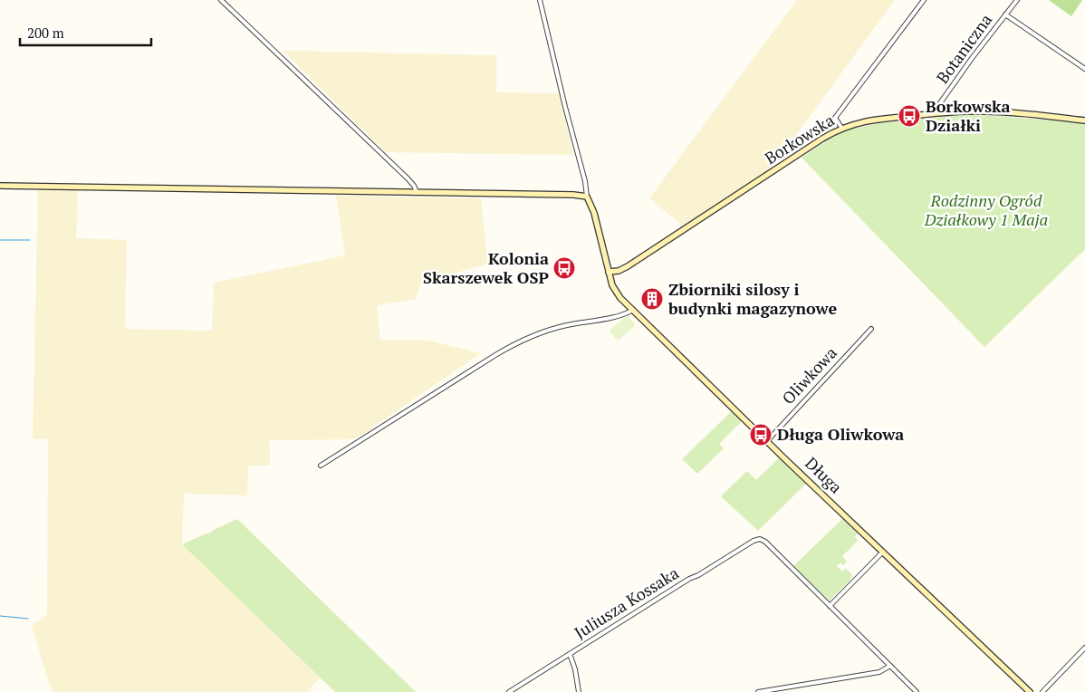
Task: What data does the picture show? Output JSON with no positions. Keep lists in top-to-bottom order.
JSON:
{
  "streets": {
    "street": [
      "Botaniczna",
      "Borkowska",
      "Oliwkowa",
      "Długa",
      "Juliusza Kossaka"
    ]
  },
  "crossings": [
    ["Botaniczna", "Borkowska"],
    ["Borkowska", "Długa"],
    ["Oliwkowa", "Długa"]
  ],
  "parks": ["Rodzinny Ogród Działkowy 1 Maja"],
  "places": {
    "bus stop": ["Borkowska Działki", "Kolonia Skarszewek OSP", "Długa Oliwkowa"],
    "building": ["Zbiorniki silosy i budynki magazynowe"]
  },
  "scale_bar": "200 m"
}
